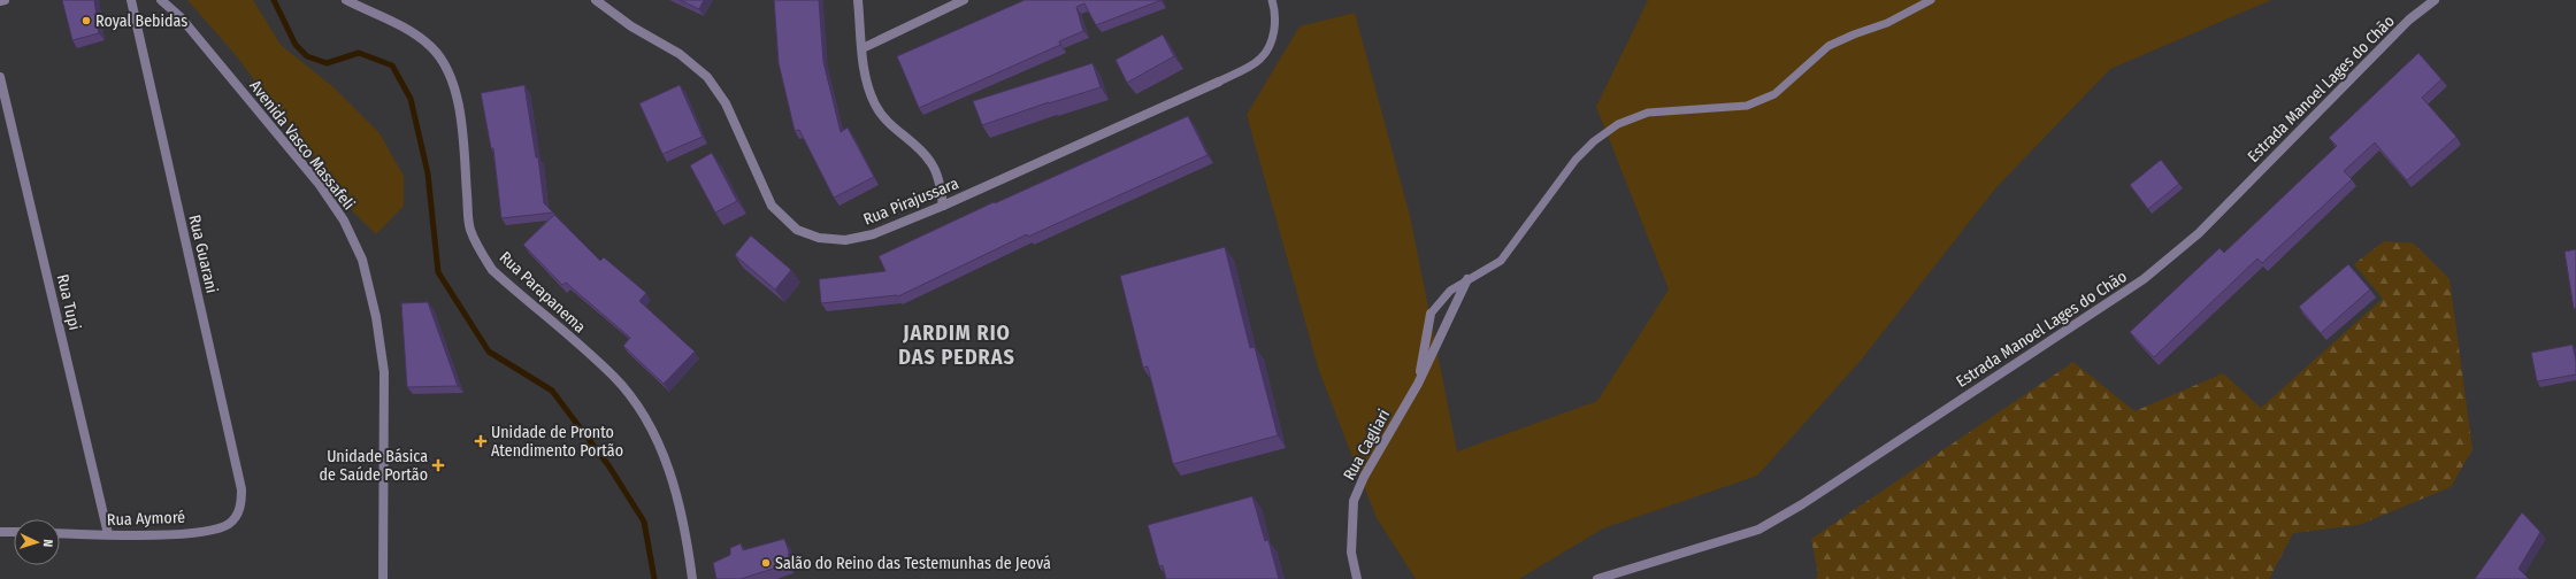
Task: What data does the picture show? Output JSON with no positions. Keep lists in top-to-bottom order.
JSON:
{
  "streets": {
    "street": [
      "Estrada Manoel Lages do Chão",
      "Avenida Vasco Massafeli",
      "Rua Pirajussara",
      "Rua Guarani",
      "Rua Parapanema",
      "Rua Tupi",
      "Rua Cagliari",
      "Rua Aymoré"
    ]
  },
  "crossings": [
    ["Rua Guarani", "Rua Aymoré"],
    ["Rua Tupi", "Rua Aymoré"]
  ],
  "districts": ["JARDIM RIO DAS PEDRAS"],
  "places": {
    "other": ["Royal Bebidas", "Salão do Reino das Testemunhas de Jeová"],
    "health": ["Unidade de Pronto Atendimento Portão", "Unidade Básica de Saúde Portão"]
  },
  "north": "right"
}
